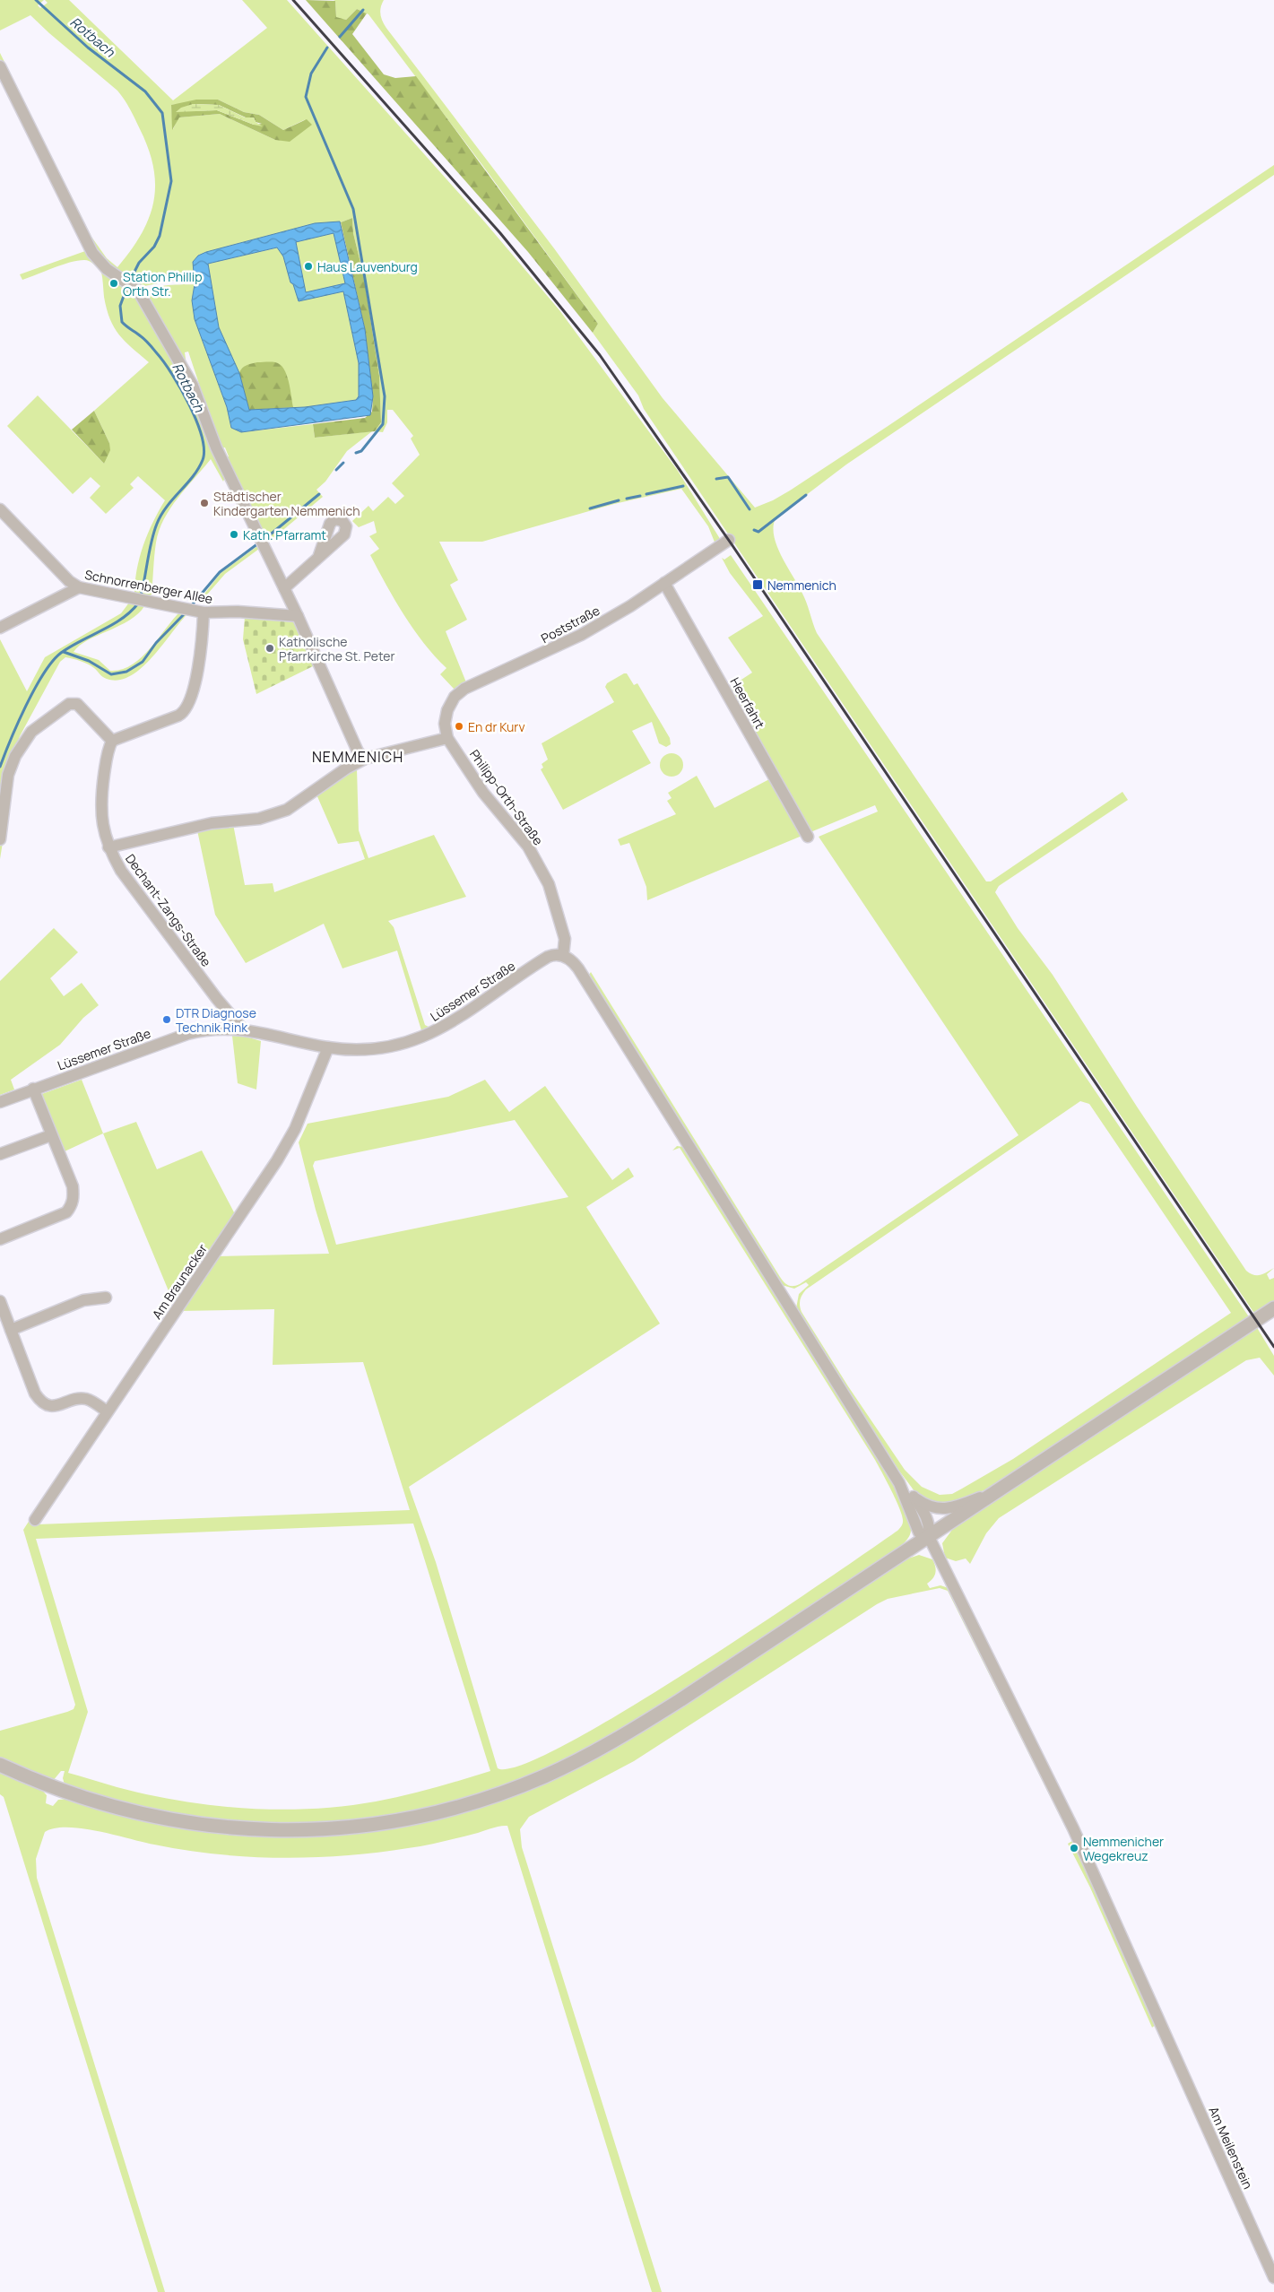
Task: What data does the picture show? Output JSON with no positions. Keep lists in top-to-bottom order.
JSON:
{
  "streets": {
    "street": [
      "Schnorrenberger Allee",
      "Poststraße",
      "Heerfahrt",
      "Philipp-Orth-Straße",
      "Dechant-Zangs-Straße",
      "Lüssemer Straße",
      "Am Braunacker",
      "Am Meilenstein"
    ]
  },
  "crossings": [
    ["Poststraße", "Heerfahrt"],
    ["Poststraße", "Philipp-Orth-Straße"],
    ["Philipp-Orth-Straße", "Lüssemer Straße"],
    ["Dechant-Zangs-Straße", "Lüssemer Straße"],
    ["Lüssemer Straße", "Am Braunacker"]
  ],
  "districts": ["NEMMENICH"],
  "water": ["Rotbach"],
  "places": {
    "other": [
      "Haus Lauvenburg",
      "Station Phillip Orth Str.",
      "Städtischer Kindergarten Nemmenich",
      "Kath. Pfarramt",
      "Katholische Pfarrkirche St. Peter",
      "En dr Kurv",
      "DTR Diagnose Technik Rink",
      "Nemmenicher Wegekreuz"
    ],
    "transit": ["Nemmenich"]
  }
}
